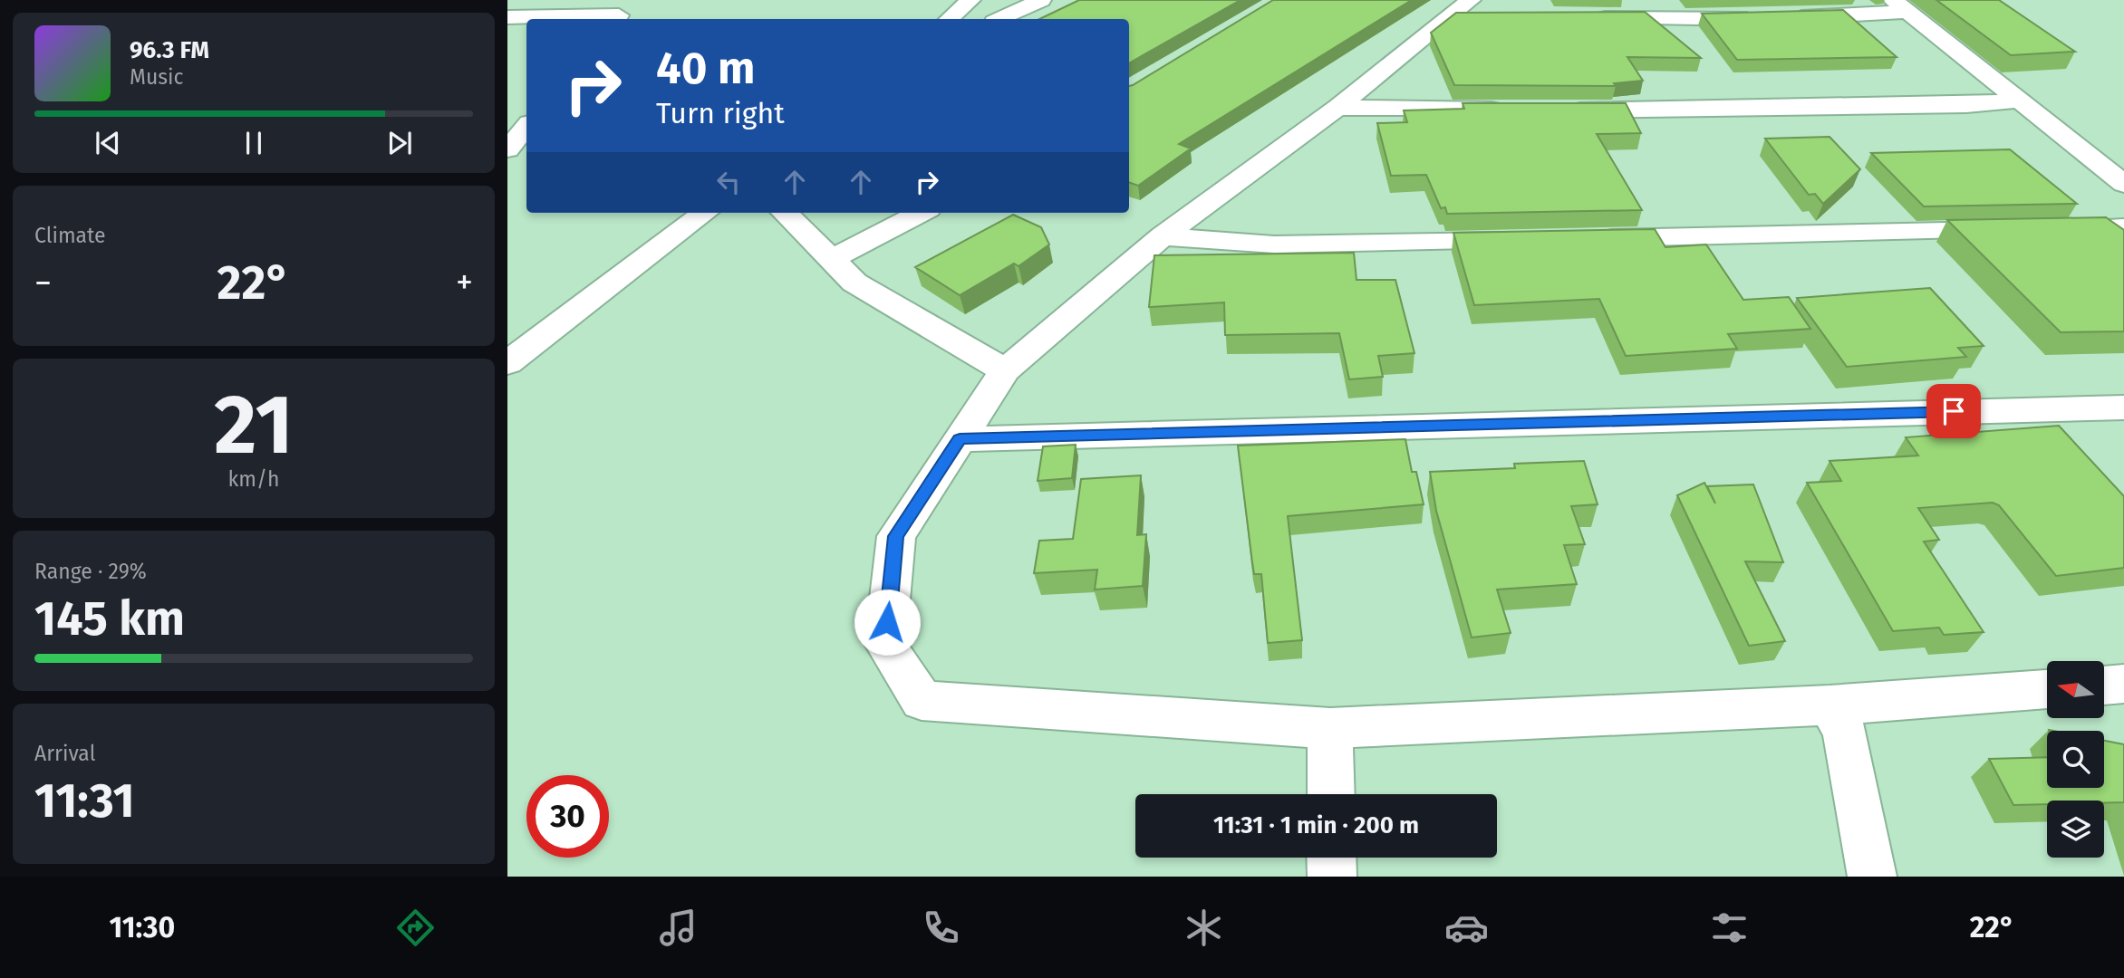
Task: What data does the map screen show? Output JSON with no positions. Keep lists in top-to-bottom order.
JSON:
{
  "north": "left",
  "page": {
    "turn": ["40 m", "Turn right"],
    "song": ["96.3 FM", "Music"],
    "tile": [
      "Climate",
      ["21", "km/h"],
      ["Range · 29%", "145 km"],
      ["Arrival", "11:31"]
    ],
    "heat": ["−", "22°", "+"],
    "limit": "30",
    "trip": "11:31 · 1 min · 200 m",
    "tabs": ["11:30", "22°"]
  }
}
